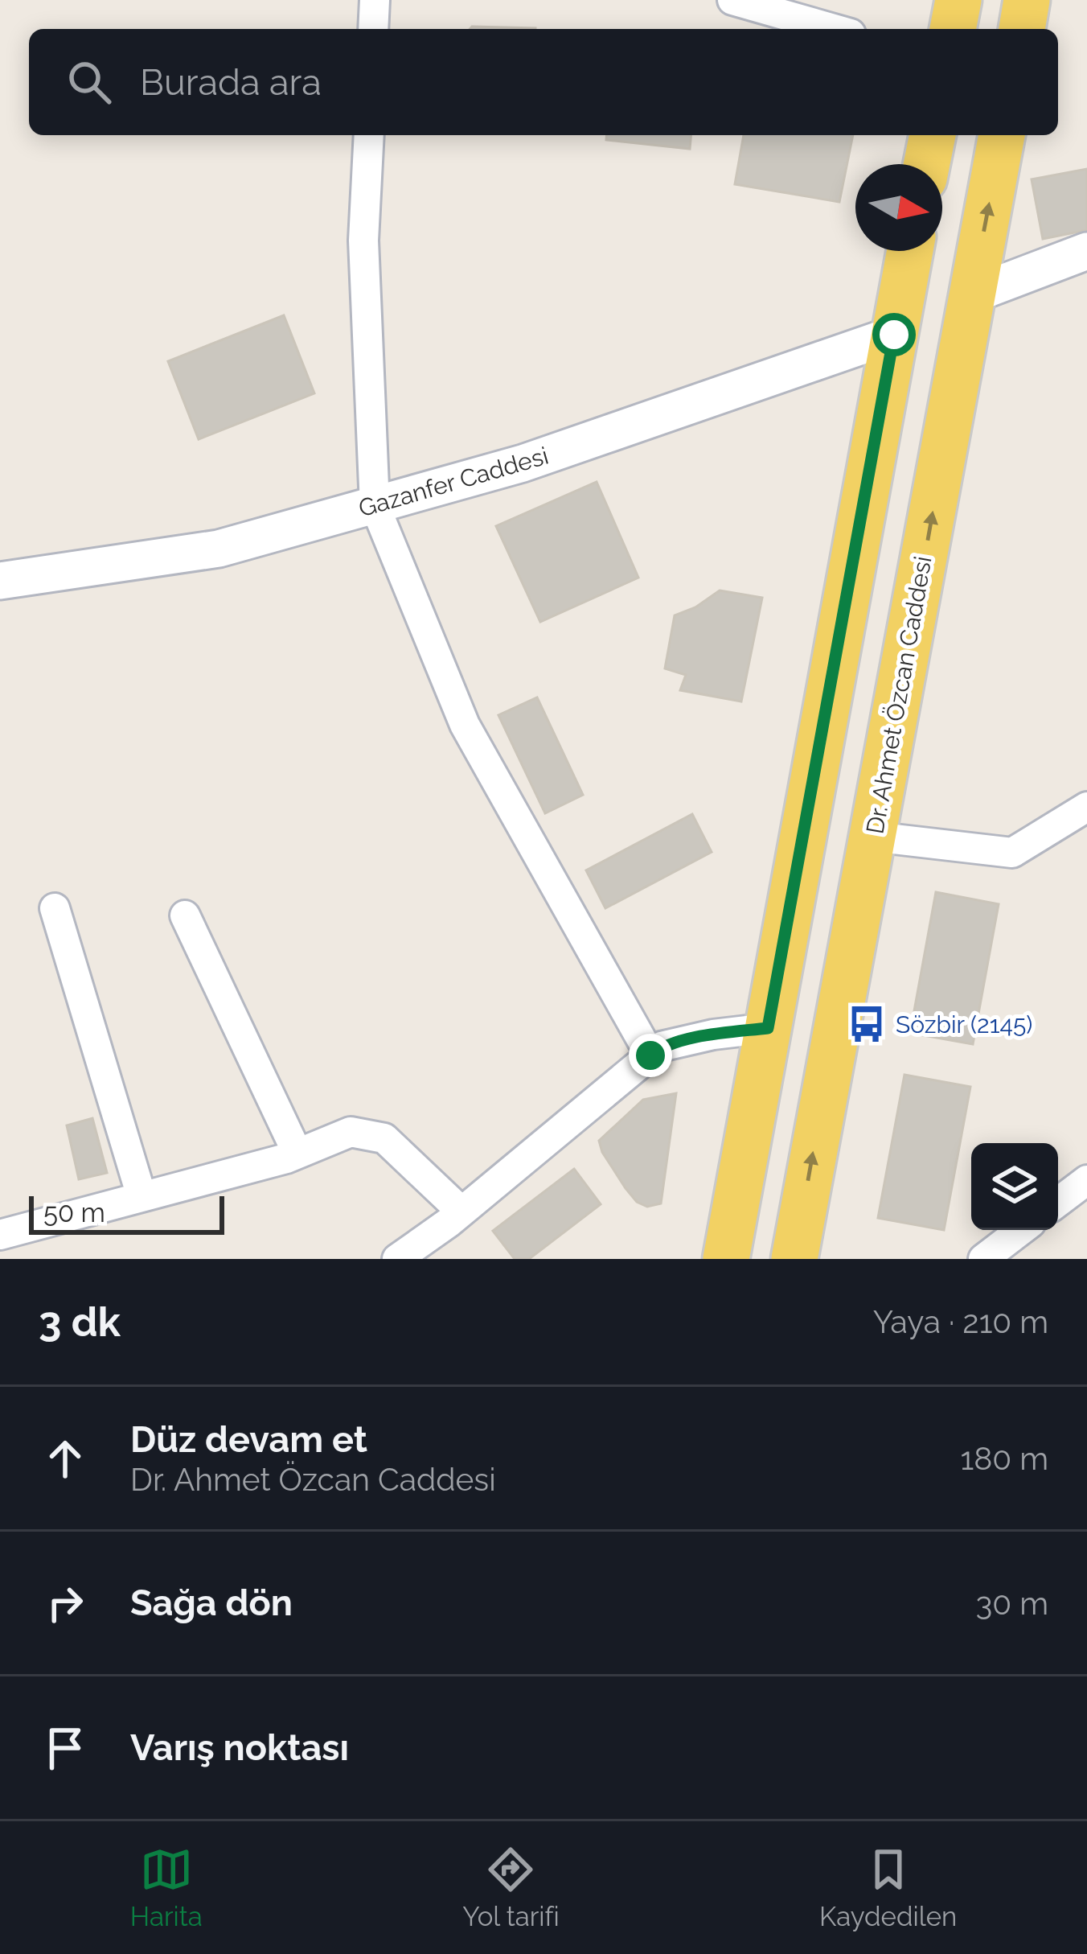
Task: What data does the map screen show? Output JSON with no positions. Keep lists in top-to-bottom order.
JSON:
{
  "streets": {
    "main road": ["Dr. Ahmet Özcan Caddesi"],
    "street": ["Gazanfer Caddesi"]
  },
  "places": {
    "bus stop": ["Sözbir (2145)"]
  },
  "scale_bar": "50 m",
  "north": "right",
  "page": {
    "search": "Burada ara",
    "scale": "50 m",
    "heading": ["3 dk", "Yaya · 210 m"],
    "list": [
      ["Düz devam et", "Dr. Ahmet Özcan Caddesi", "180 m"],
      ["Sağa dön", "30 m"],
      "Varış noktası"
    ],
    "nav": ["Harita", "Yol tarifi", "Kaydedilen"]
  }
}
